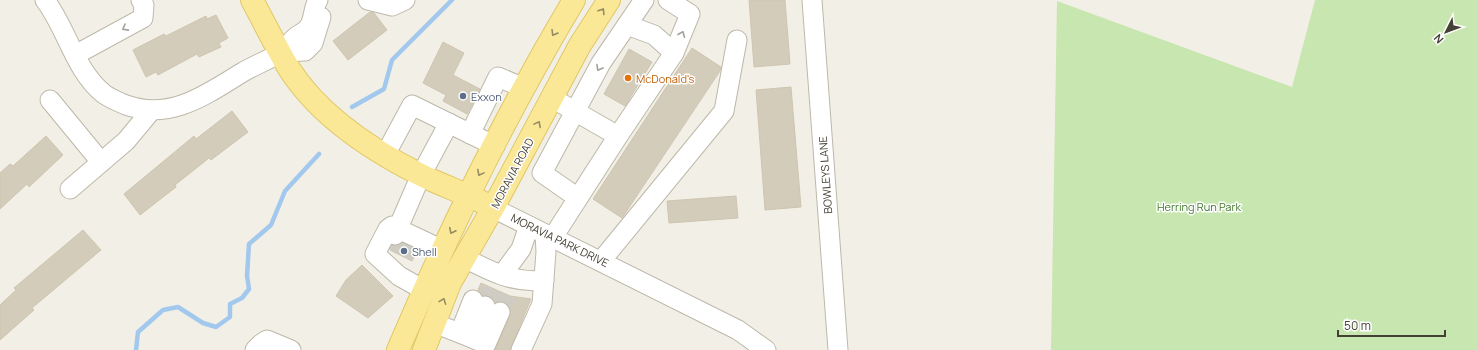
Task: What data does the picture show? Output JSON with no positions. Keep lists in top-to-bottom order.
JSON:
{
  "streets": {
    "main road": ["MORAVIA ROAD", "MORAVIA PARK DRIVE"],
    "street": ["BOWLEYS LANE"]
  },
  "crossings": [
    ["MORAVIA ROAD", "MORAVIA PARK DRIVE"]
  ],
  "parks": ["Herring Run Park"],
  "places": ["McDonald's", "Exxon", "Shell"],
  "scale_bar": "50 m",
  "north": "bottom left"
}
